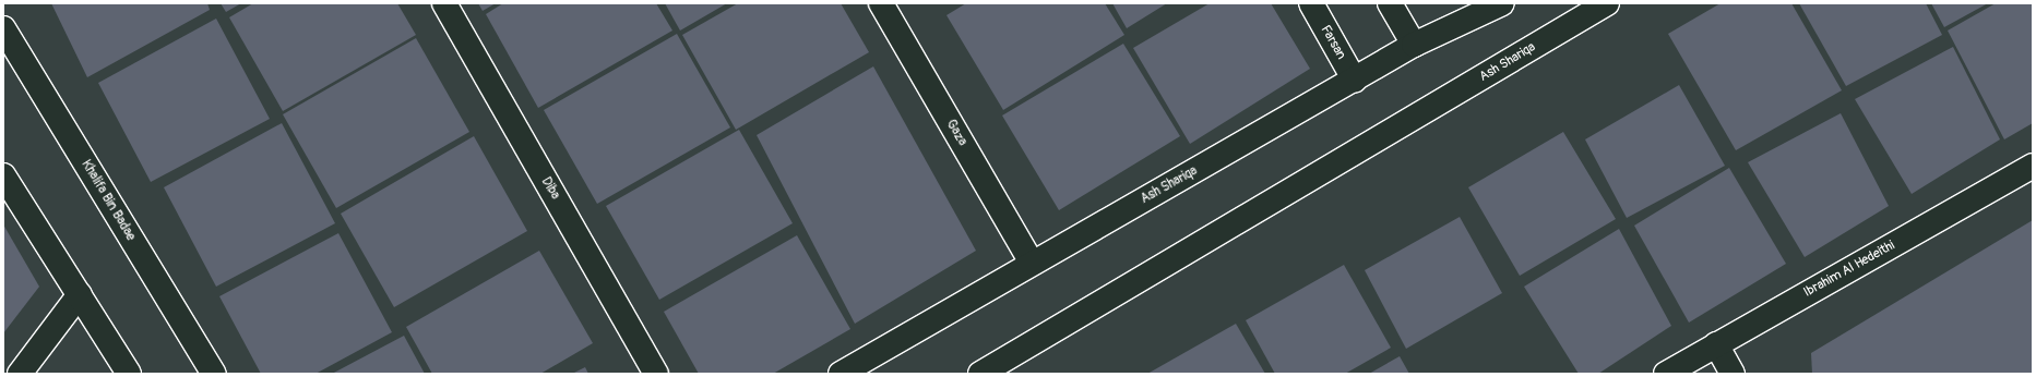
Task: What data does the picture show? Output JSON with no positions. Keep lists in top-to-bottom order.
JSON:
{
  "streets": {
    "street": [
      "Farsan",
      "Ash Shariqa",
      "Gaza",
      "Diba",
      "Khalifa Bin Badae",
      "Ibrahim Al Hedeithi"
    ]
  },
  "crossings": [
    ["Farsan", "Ash Shariqa"],
    ["Ash Shariqa", "Gaza"]
  ]
}
